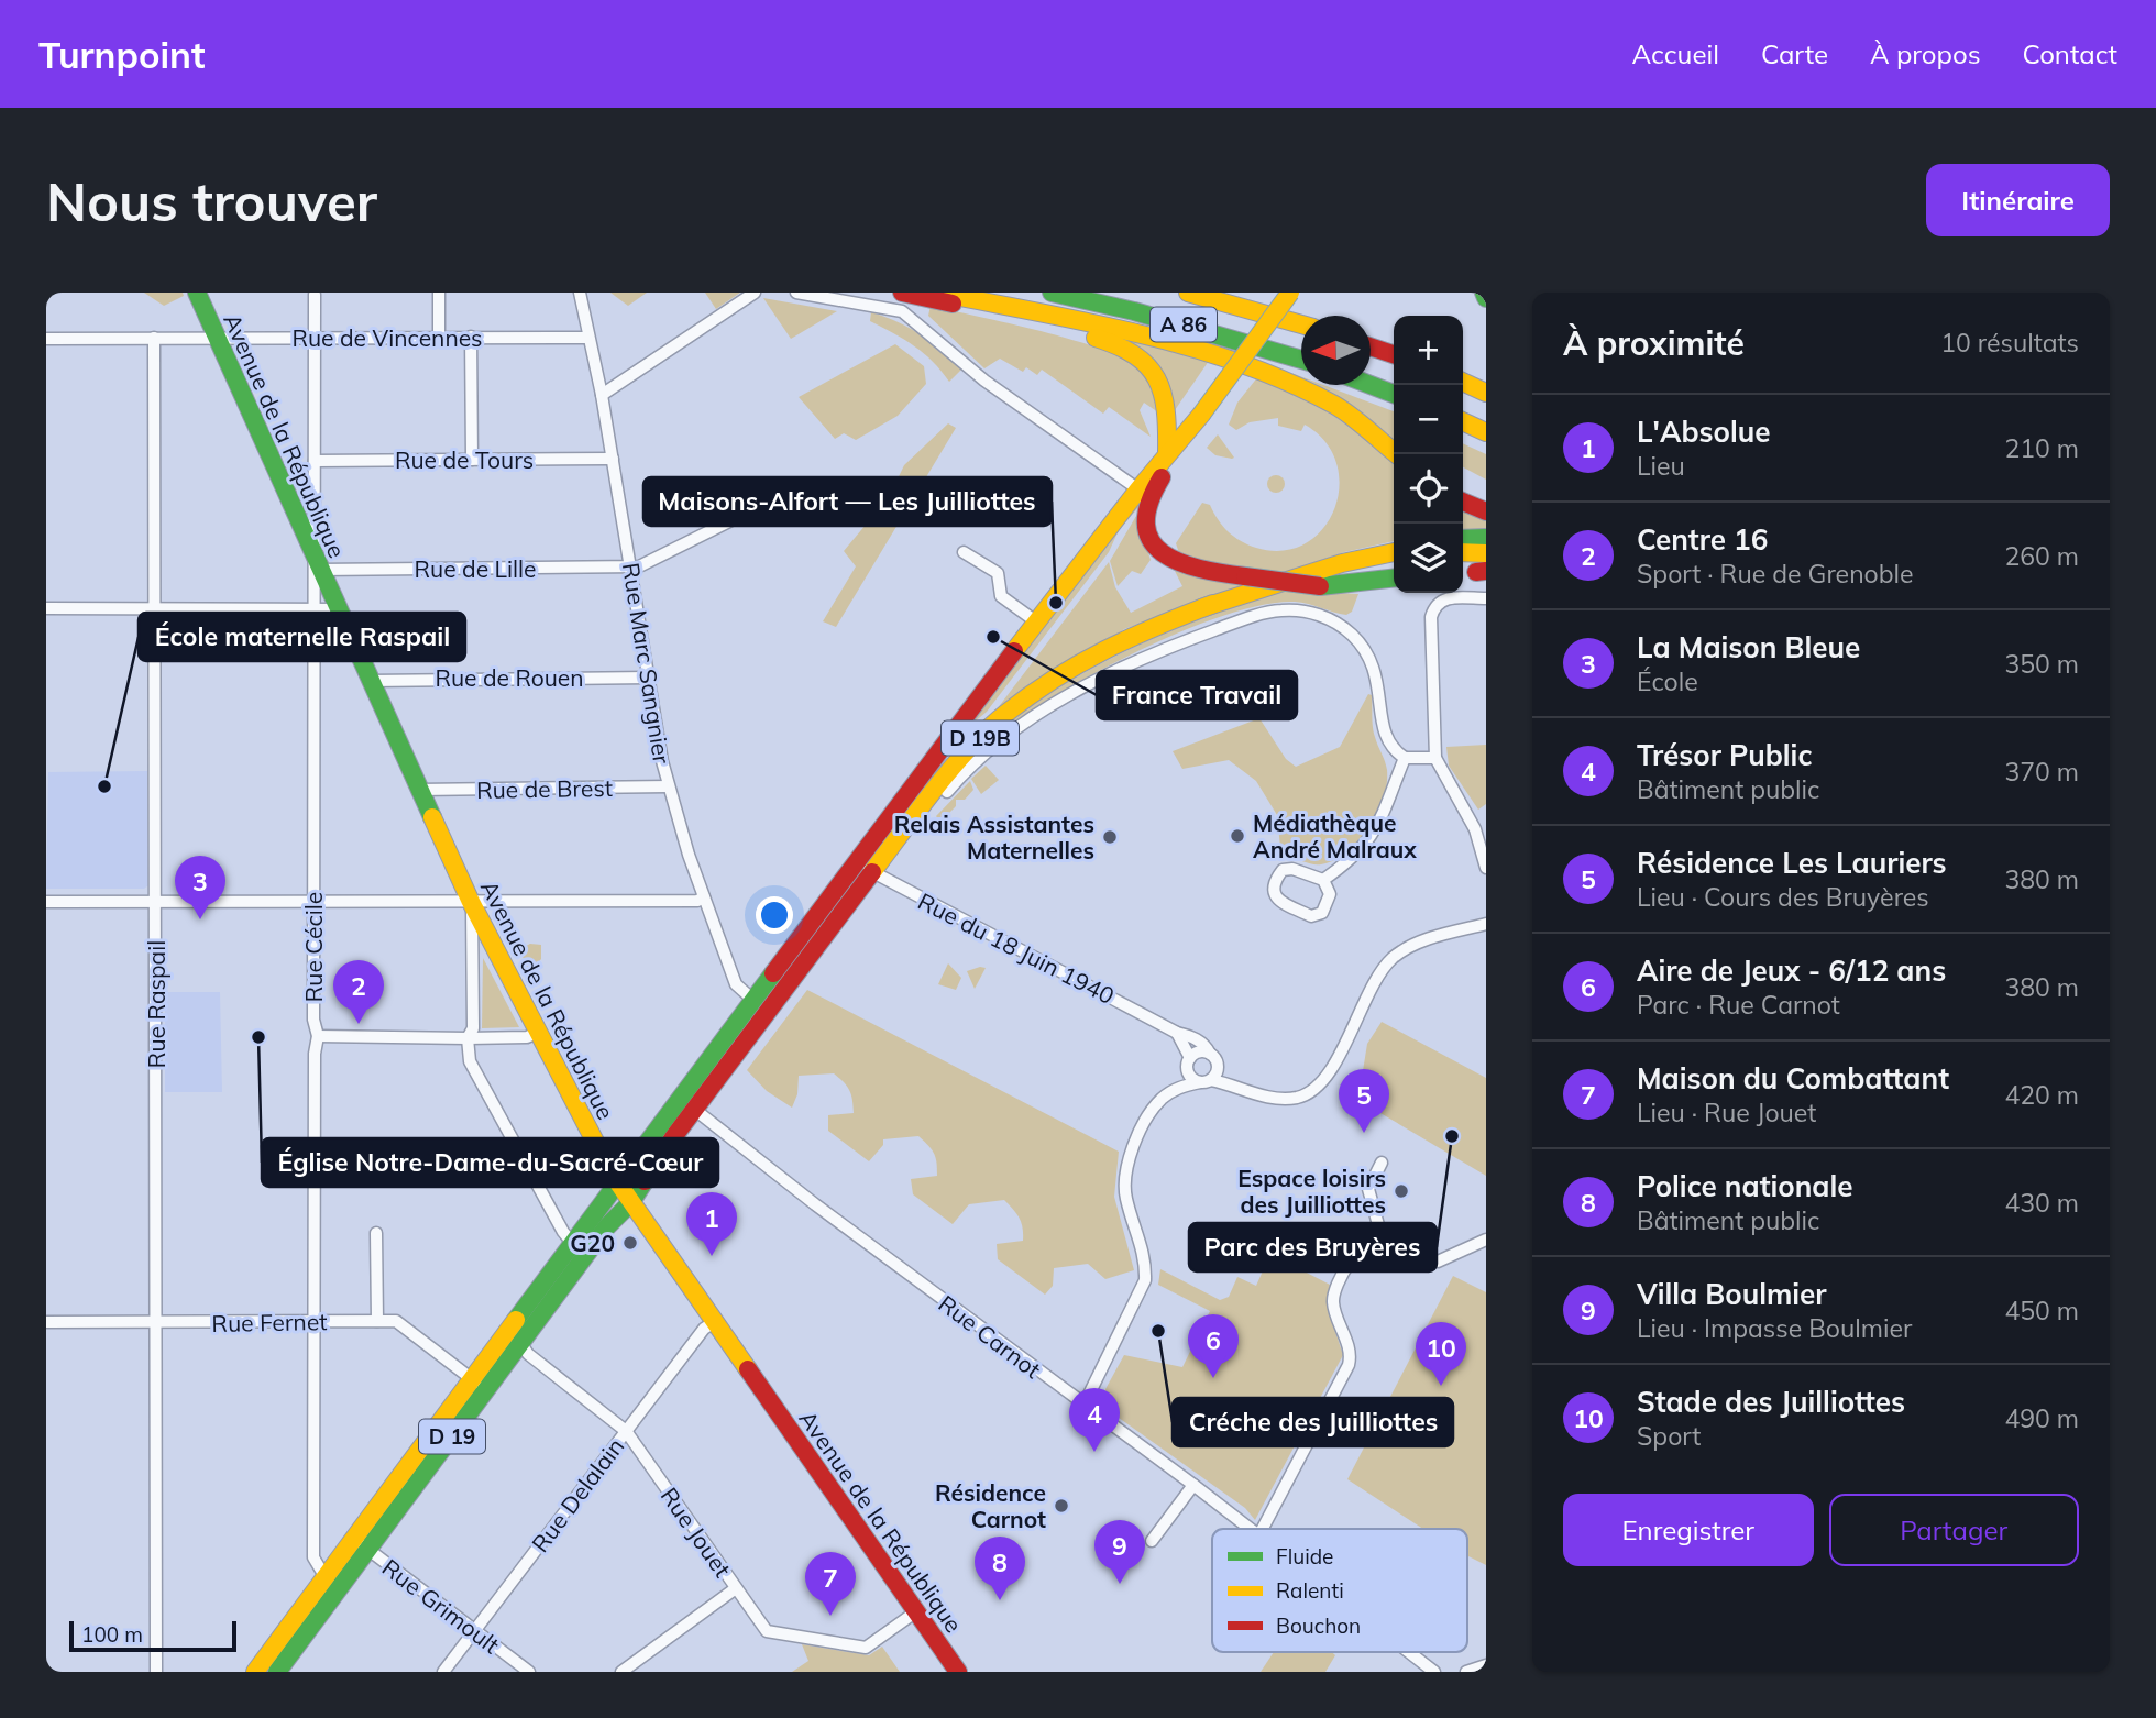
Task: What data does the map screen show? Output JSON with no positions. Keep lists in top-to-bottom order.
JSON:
{
  "streets": {
    "main road": [
      "A 86",
      "Avenue de la République",
      "D 19B",
      "D 19"
    ],
    "street": [
      "Rue de Vincennes",
      "Rue de Tours",
      "Rue de Lille",
      "Rue Marc Sangnier",
      "Rue de Rouen",
      "Rue de Brest",
      "Rue Cécile",
      "Rue du 18 Juin 1940",
      "Rue Raspail",
      "Rue Fernet",
      "Rue Carnot",
      "Rue Delalain",
      "Rue Jouet",
      "Rue Grimoult"
    ]
  },
  "crossings": [
    ["Rue de Vincennes", "Avenue de la République"],
    ["Rue de Vincennes", "Rue Marc Sangnier"],
    ["Rue de Vincennes", "Rue Cécile"],
    ["Rue de Vincennes", "Rue Raspail"],
    ["Avenue de la République", "Rue de Lille"],
    ["Avenue de la République", "Rue de Rouen"],
    ["Avenue de la République", "Rue de Brest"],
    ["Avenue de la République", "Rue Cécile"],
    ["Avenue de la République", "D 19"],
    ["Avenue de la République", "Rue Delalain"],
    ["Avenue de la République", "Rue Jouet"],
    ["Rue de Tours", "Rue Marc Sangnier"],
    ["Rue de Tours", "Rue Cécile"],
    ["Rue de Lille", "Rue Marc Sangnier"],
    ["Rue de Lille", "Rue Cécile"],
    ["Rue Marc Sangnier", "Rue de Rouen"],
    ["Rue Marc Sangnier", "Rue de Brest"],
    ["Rue Marc Sangnier", "D 19"],
    ["D 19B", "D 19"],
    ["Rue Cécile", "Rue Fernet"],
    ["Rue Cécile", "D 19"],
    ["Rue du 18 Juin 1940", "D 19"],
    ["Rue Raspail", "Rue Fernet"],
    ["Rue Fernet", "D 19"],
    ["Rue Carnot", "D 19"],
    ["D 19", "Rue Jouet"],
    ["D 19", "Rue Grimoult"],
    ["Rue Delalain", "Rue Jouet"],
    ["Rue Delalain", "Rue Grimoult"]
  ],
  "places": [
    "Maisons-Alfort — Les Juilliottes",
    "France Travail",
    "École maternelle Raspail",
    "Médiathèque André Malraux",
    "Relais Assistantes Maternelles",
    "Église Notre-Dame-du-Sacré-Cœur",
    "Parc des Bruyères",
    "Espace loisirs des Juilliottes",
    "G20",
    "Créche des Juilliottes",
    "Résidence Carnot"
  ],
  "legend": ["Fluide", "Ralenti", "Bouchon"],
  "scale_bar": "100 m",
  "north": "left",
  "page": {
    "header": "Turnpoint",
    "nav": [
      "Accueil",
      "Carte",
      "À propos",
      "Contact"
    ],
    "buttons": [
      "Itinéraire",
      ["Enregistrer", "Partager"]
    ],
    "title": "Nous trouver",
    "heading": ["À proximité", "10 résultats"],
    "map_buttons": ["+", "−"],
    "list": [
      {
        "mark": "1",
        "name": "L'Absolue",
        "note": "Lieu",
        "value": "210 m"
      },
      {
        "mark": "2",
        "name": "Centre 16",
        "note": "Sport · Rue de Grenoble",
        "value": "260 m"
      },
      {
        "mark": "3",
        "name": "La Maison Bleue",
        "note": "École",
        "value": "350 m"
      },
      {
        "mark": "4",
        "name": "Trésor Public",
        "note": "Bâtiment public",
        "value": "370 m"
      },
      {
        "mark": "5",
        "name": "Résidence Les Lauriers",
        "note": "Lieu · Cours des Bruyères",
        "value": "380 m"
      },
      {
        "mark": "6",
        "name": "Aire de Jeux - 6/12 ans",
        "note": "Parc · Rue Carnot",
        "value": "380 m"
      },
      {
        "mark": "7",
        "name": "Maison du Combattant",
        "note": "Lieu · Rue Jouet",
        "value": "420 m"
      },
      {
        "mark": "8",
        "name": "Police nationale",
        "note": "Bâtiment public",
        "value": "430 m"
      },
      {
        "mark": "9",
        "name": "Villa Boulmier",
        "note": "Lieu · Impasse Boulmier",
        "value": "450 m"
      },
      {
        "mark": "10",
        "name": "Stade des Juilliottes",
        "note": "Sport",
        "value": "490 m"
      }
    ],
    "pins": [
      "3",
      "2",
      "5",
      "1",
      "6",
      "10",
      "4",
      "9",
      "8",
      "7"
    ],
    "scale": "100 m"
  }
}
